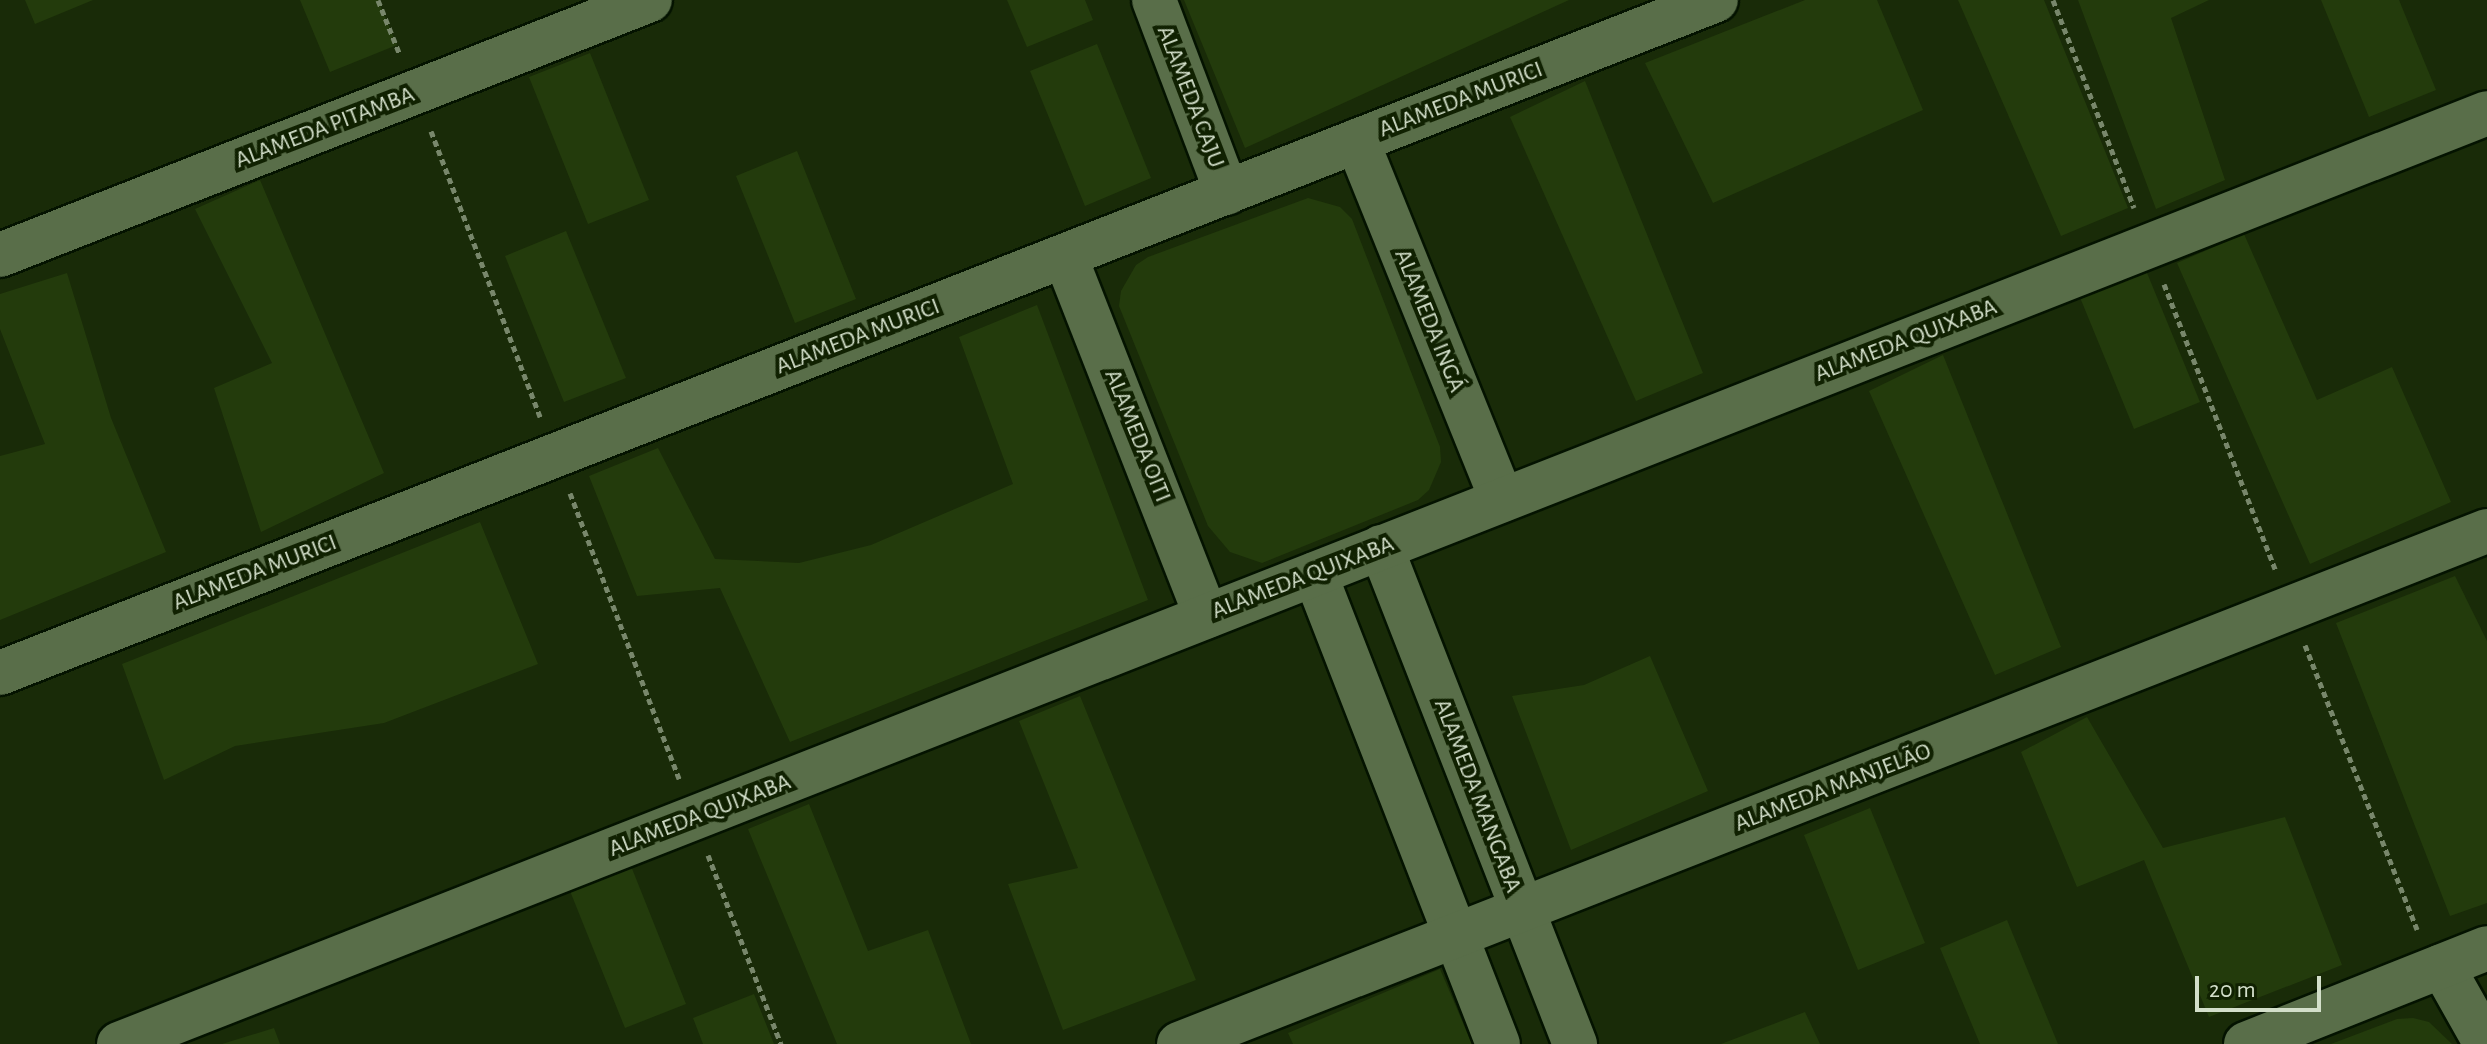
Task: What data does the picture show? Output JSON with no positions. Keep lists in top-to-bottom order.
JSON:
{
  "streets": {
    "street": [
      "ALAMEDA CAJU",
      "ALAMEDA MURICI",
      "ALAMEDA PITAMBA",
      "ALAMEDA INGÁ",
      "ALAMEDA QUIXABA",
      "ALAMEDA OITI",
      "ALAMEDA MANJELÃO",
      "ALAMEDA MANGABA"
    ]
  },
  "crossings": [
    ["ALAMEDA CAJU", "ALAMEDA MURICI"],
    ["ALAMEDA MURICI", "ALAMEDA INGÁ"],
    ["ALAMEDA MURICI", "ALAMEDA OITI"],
    ["ALAMEDA INGÁ", "ALAMEDA QUIXABA"],
    ["ALAMEDA QUIXABA", "ALAMEDA OITI"],
    ["ALAMEDA QUIXABA", "ALAMEDA MANGABA"],
    ["ALAMEDA MANJELÃO", "ALAMEDA MANGABA"]
  ],
  "scale_bar": "20 m"
}
